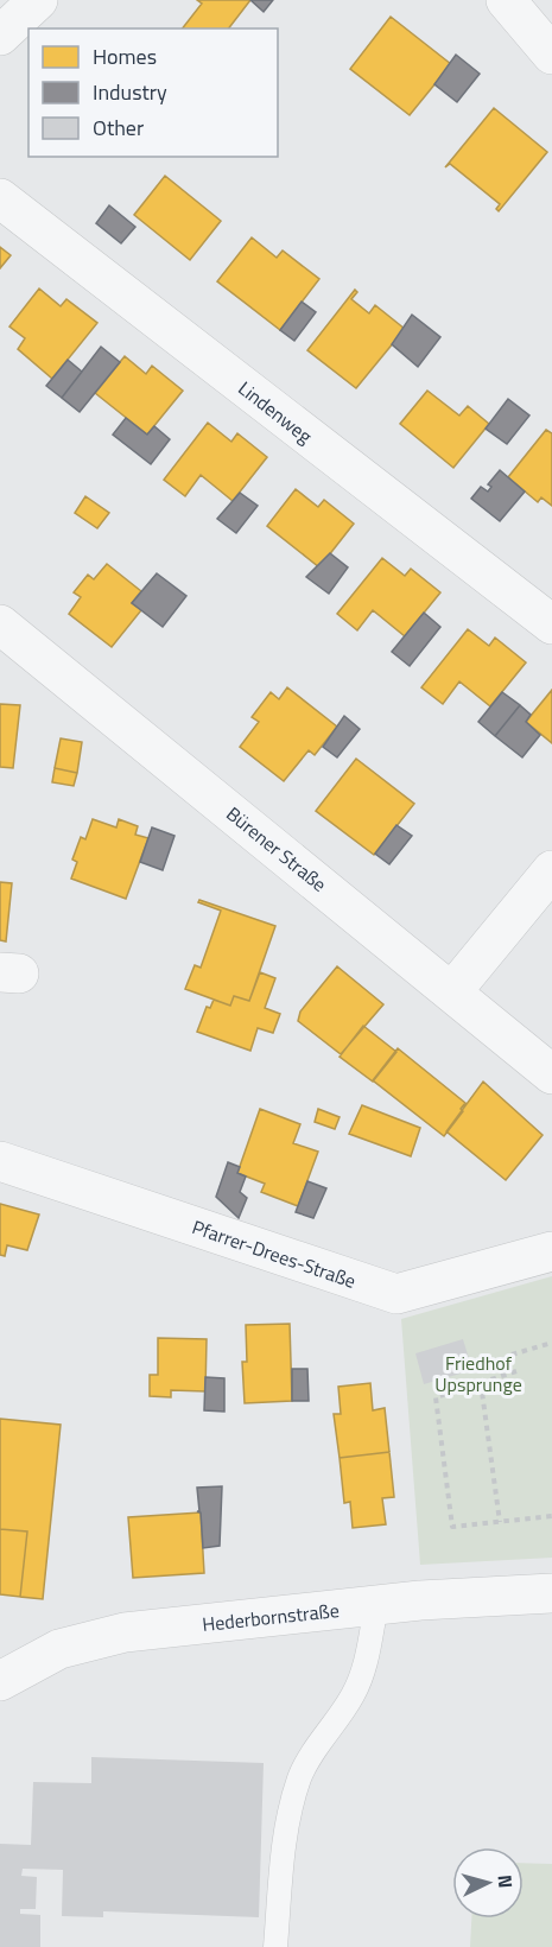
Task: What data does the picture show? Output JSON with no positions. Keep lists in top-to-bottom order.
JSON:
{
  "streets": {
    "street": [
      "Lindenweg",
      "Bürener Straße",
      "Pfarrer-Drees-Straße",
      "Hederbornstraße"
    ]
  },
  "parks": ["Friedhof Upsprunge"],
  "legend": ["Homes", "Industry", "Other"],
  "north": "right"
}
